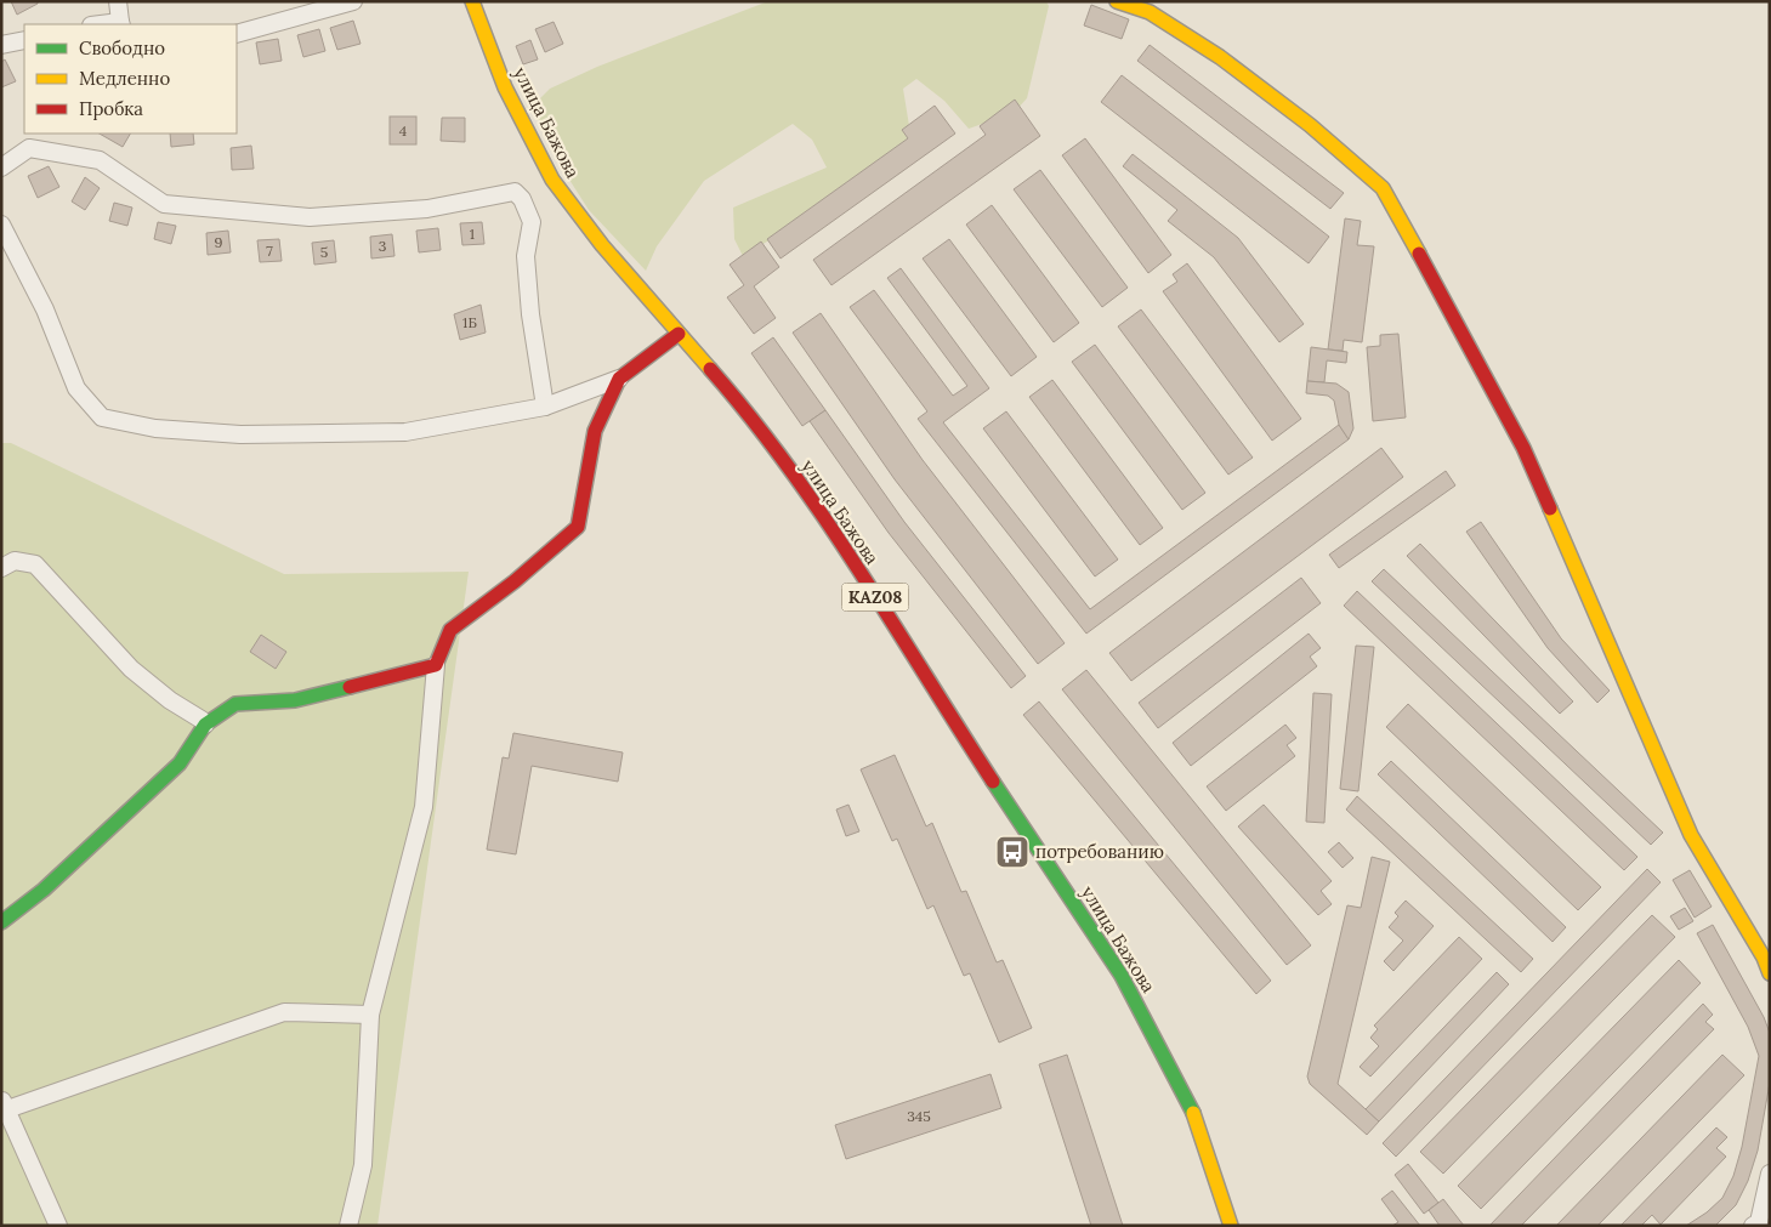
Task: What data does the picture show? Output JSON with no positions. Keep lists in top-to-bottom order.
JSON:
{
  "streets": {
    "main road": ["улица Бажова", "KAZ08"]
  },
  "places": {
    "bus stop": ["потребованию"]
  },
  "house_numbers": [
    "4",
    "1",
    "9",
    "3",
    "7",
    "5",
    "1Б",
    "345"
  ],
  "legend": ["Свободно", "Медленно", "Пробка"]
}
